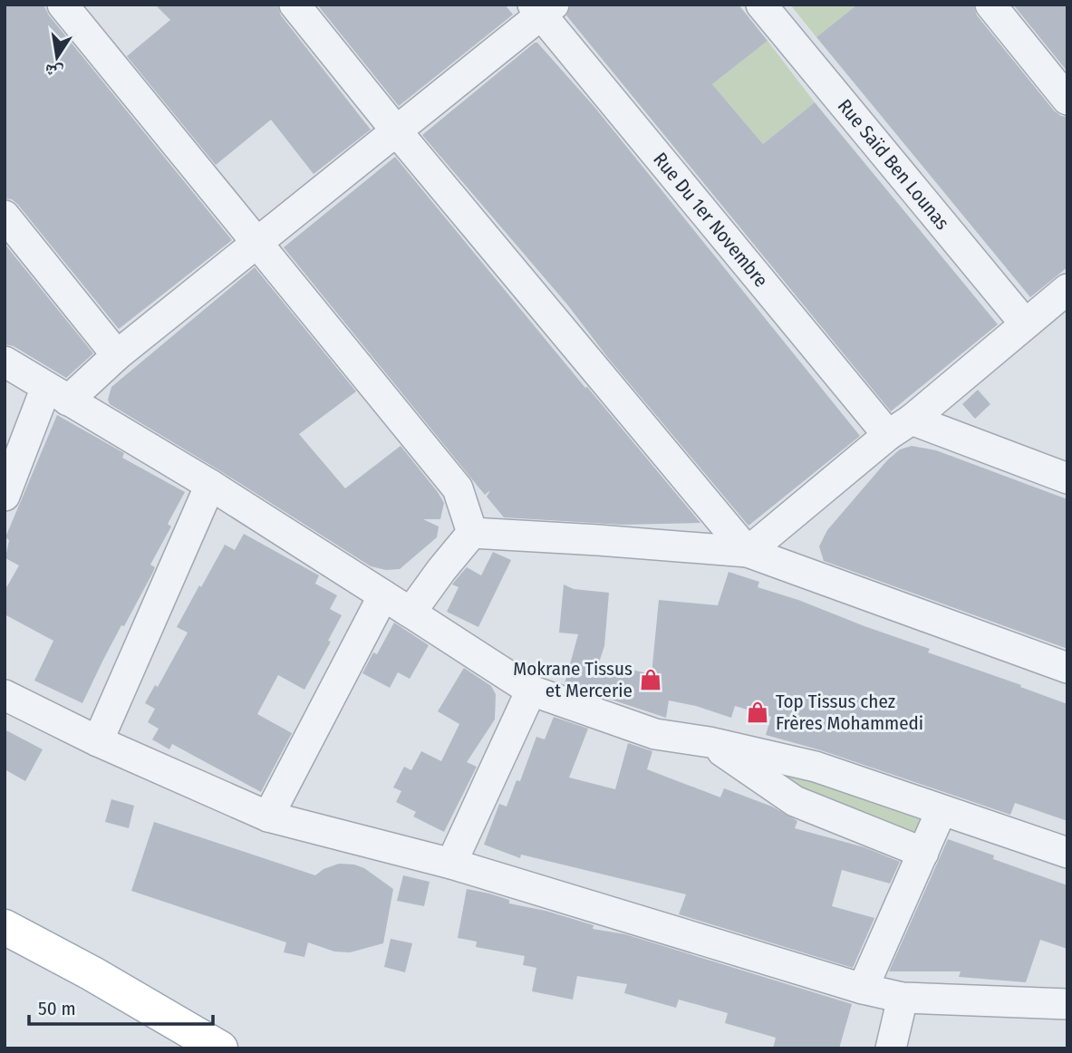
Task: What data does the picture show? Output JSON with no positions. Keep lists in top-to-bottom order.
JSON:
{
  "streets": {
    "street": ["Rue Saïd Ben Lounas", "Rue Du 1er Novembre"]
  },
  "places": {
    "shop": ["Mokrane Tissus et Mercerie", "Top Tissus chez Frères Mohammedi"]
  },
  "scale_bar": "50 m",
  "north": "bottom"
}
